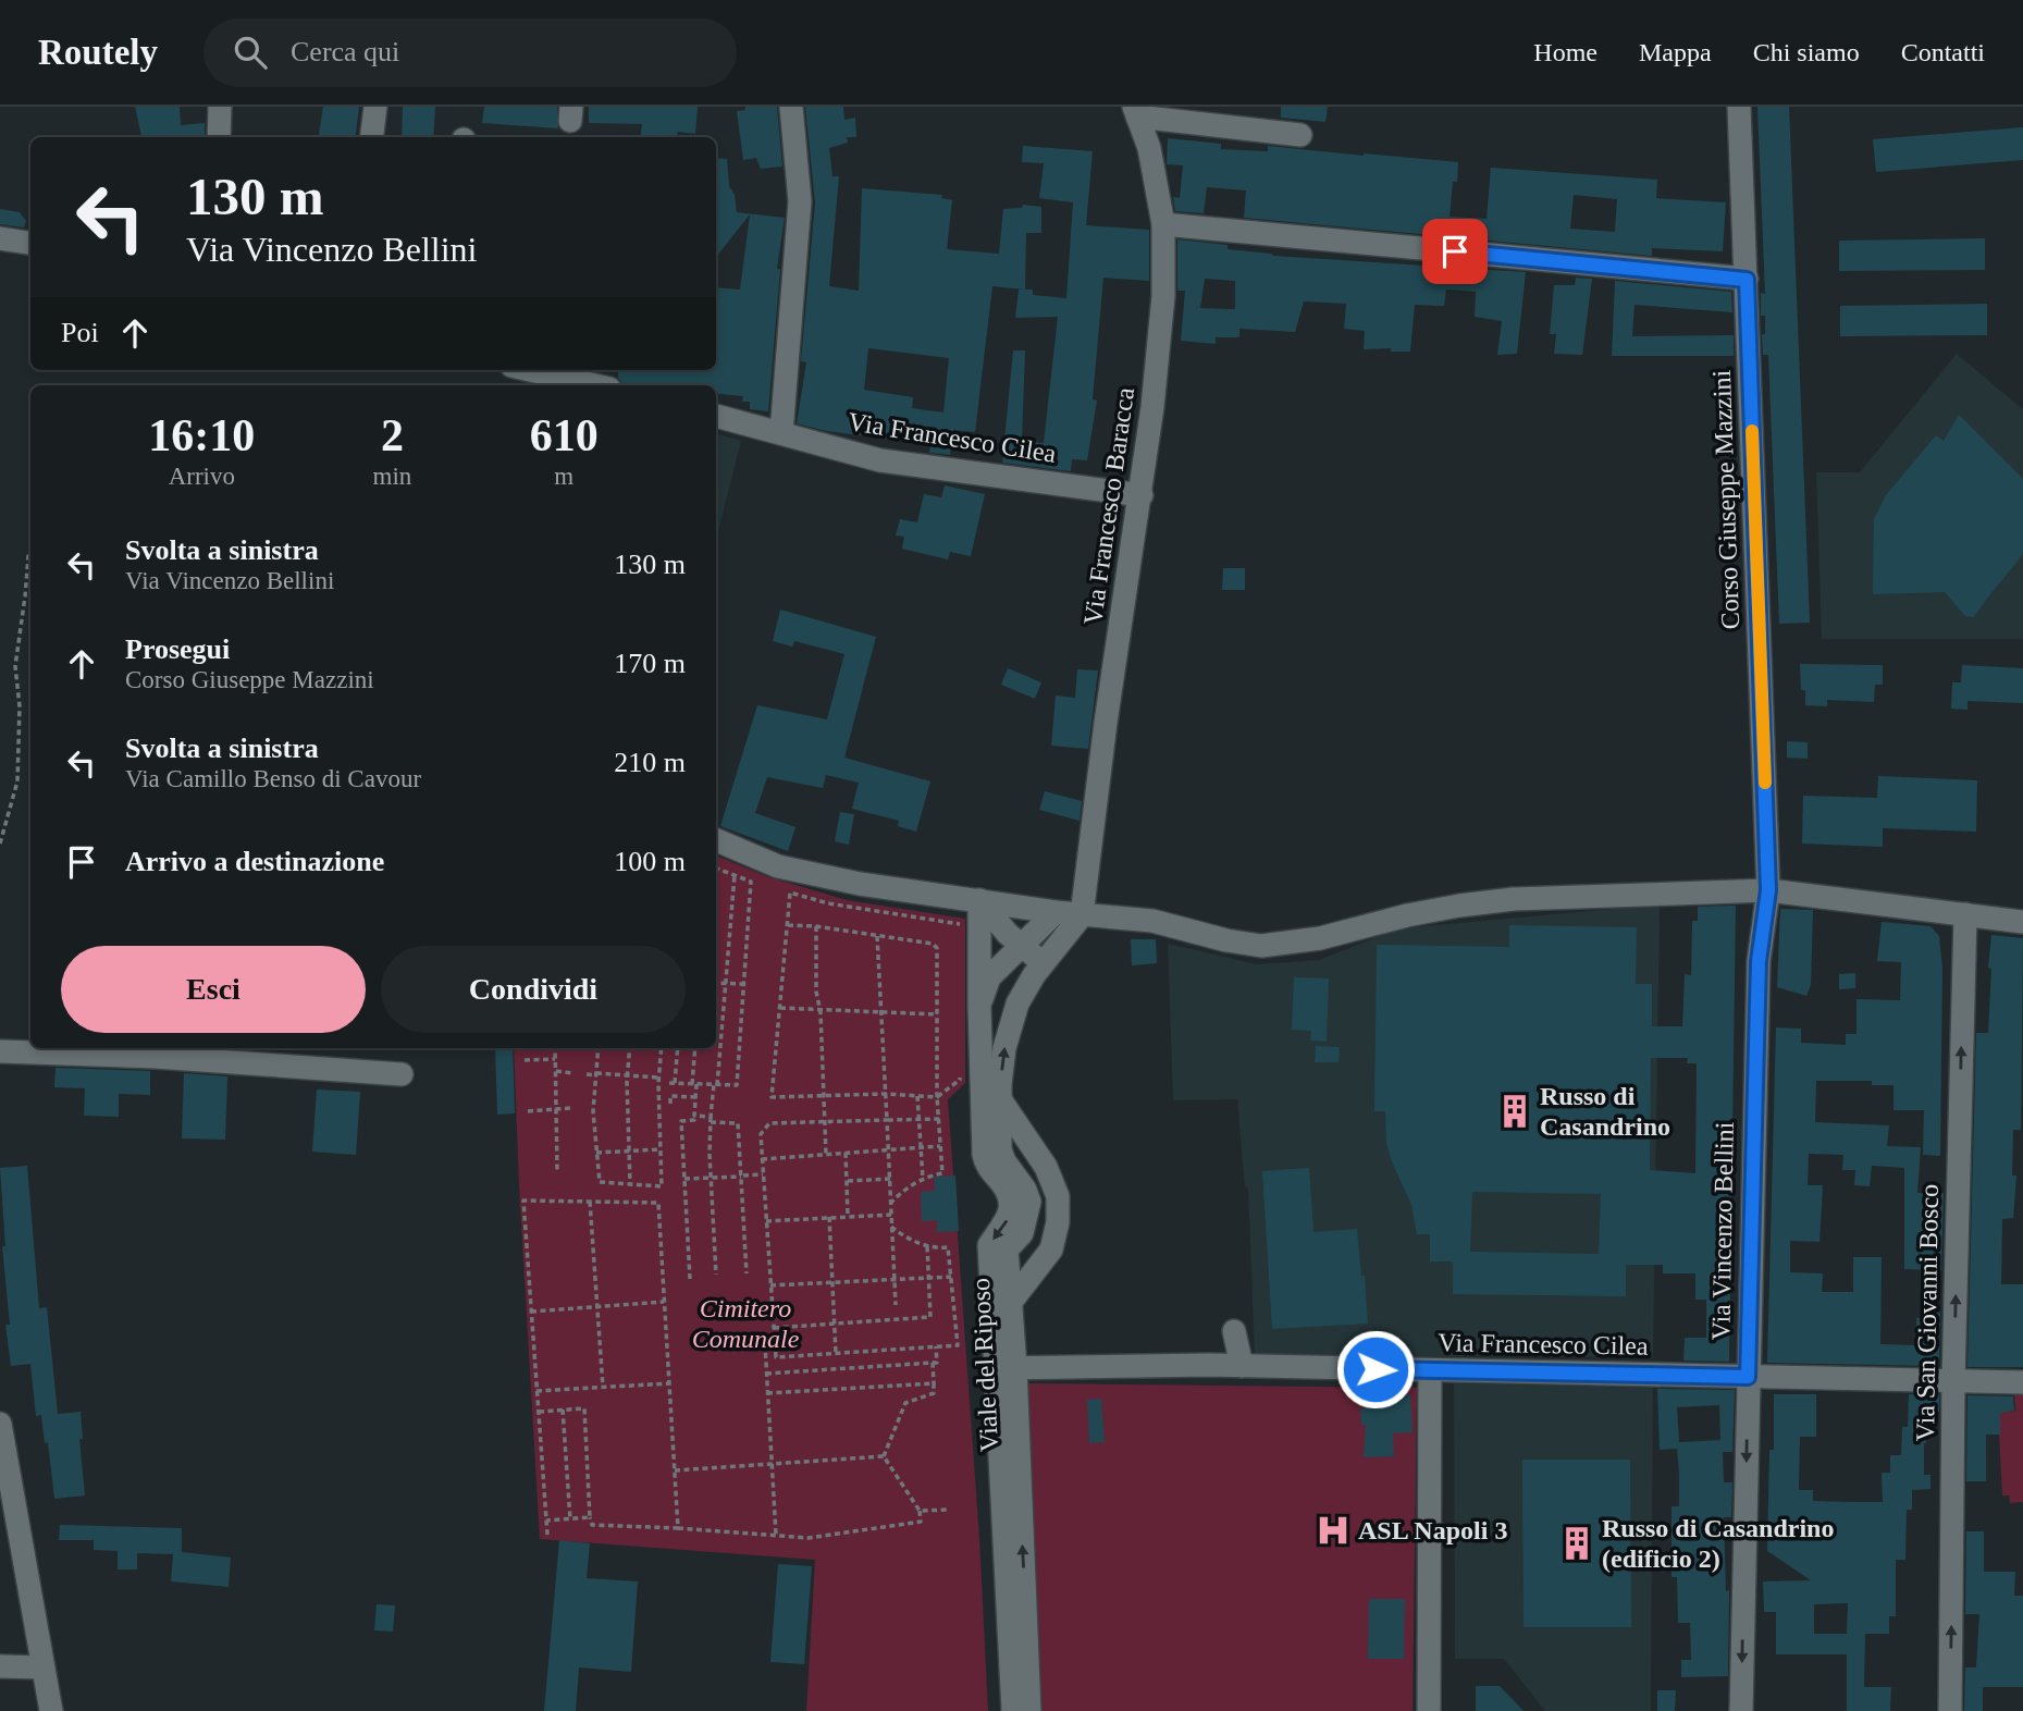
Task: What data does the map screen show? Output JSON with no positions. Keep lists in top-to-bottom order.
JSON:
{
  "streets": {
    "street": [
      "Via Francesco Cilea",
      "Corso Giuseppe Mazzini",
      "Via Francesco Baracca",
      "Via Vincenzo Bellini",
      "Via San Giovanni Bosco",
      "Viale del Riposo"
    ]
  },
  "crossings": [
    ["Via Francesco Cilea", "Via Francesco Baracca"],
    ["Via Francesco Cilea", "Via Vincenzo Bellini"],
    ["Via Francesco Cilea", "Via San Giovanni Bosco"],
    ["Via Francesco Cilea", "Viale del Riposo"],
    ["Corso Giuseppe Mazzini", "Via Vincenzo Bellini"],
    ["Via Francesco Baracca", "Viale del Riposo"]
  ],
  "one_way": ["Via Vincenzo Bellini", "Via San Giovanni Bosco"],
  "parks": ["Cimitero Comunale"],
  "places": {
    "building": ["Russo di Casandrino", "Russo di Casandrino (edificio 2)"],
    "hospital": ["ASL Napoli 3"]
  },
  "page": {
    "header": "Routely",
    "search": "Cerca qui",
    "nav": [
      "Home",
      "Mappa",
      "Chi siamo",
      "Contatti"
    ],
    "turn": ["130 m", "Via Vincenzo Bellini"],
    "then": "Poi",
    "eta": [
      "16:10",
      "Arrivo",
      "2",
      "min",
      "610",
      "m"
    ],
    "list": [
      {
        "name": "Svolta a sinistra",
        "note": "Via Vincenzo Bellini",
        "value": "130 m"
      },
      {
        "name": "Prosegui",
        "note": "Corso Giuseppe Mazzini",
        "value": "170 m"
      },
      {
        "name": "Svolta a sinistra",
        "note": "Via Camillo Benso di Cavour",
        "value": "210 m"
      },
      {
        "name": "Arrivo a destinazione",
        "value": "100 m"
      }
    ],
    "buttons": ["Esci", "Condividi"]
  }
}
